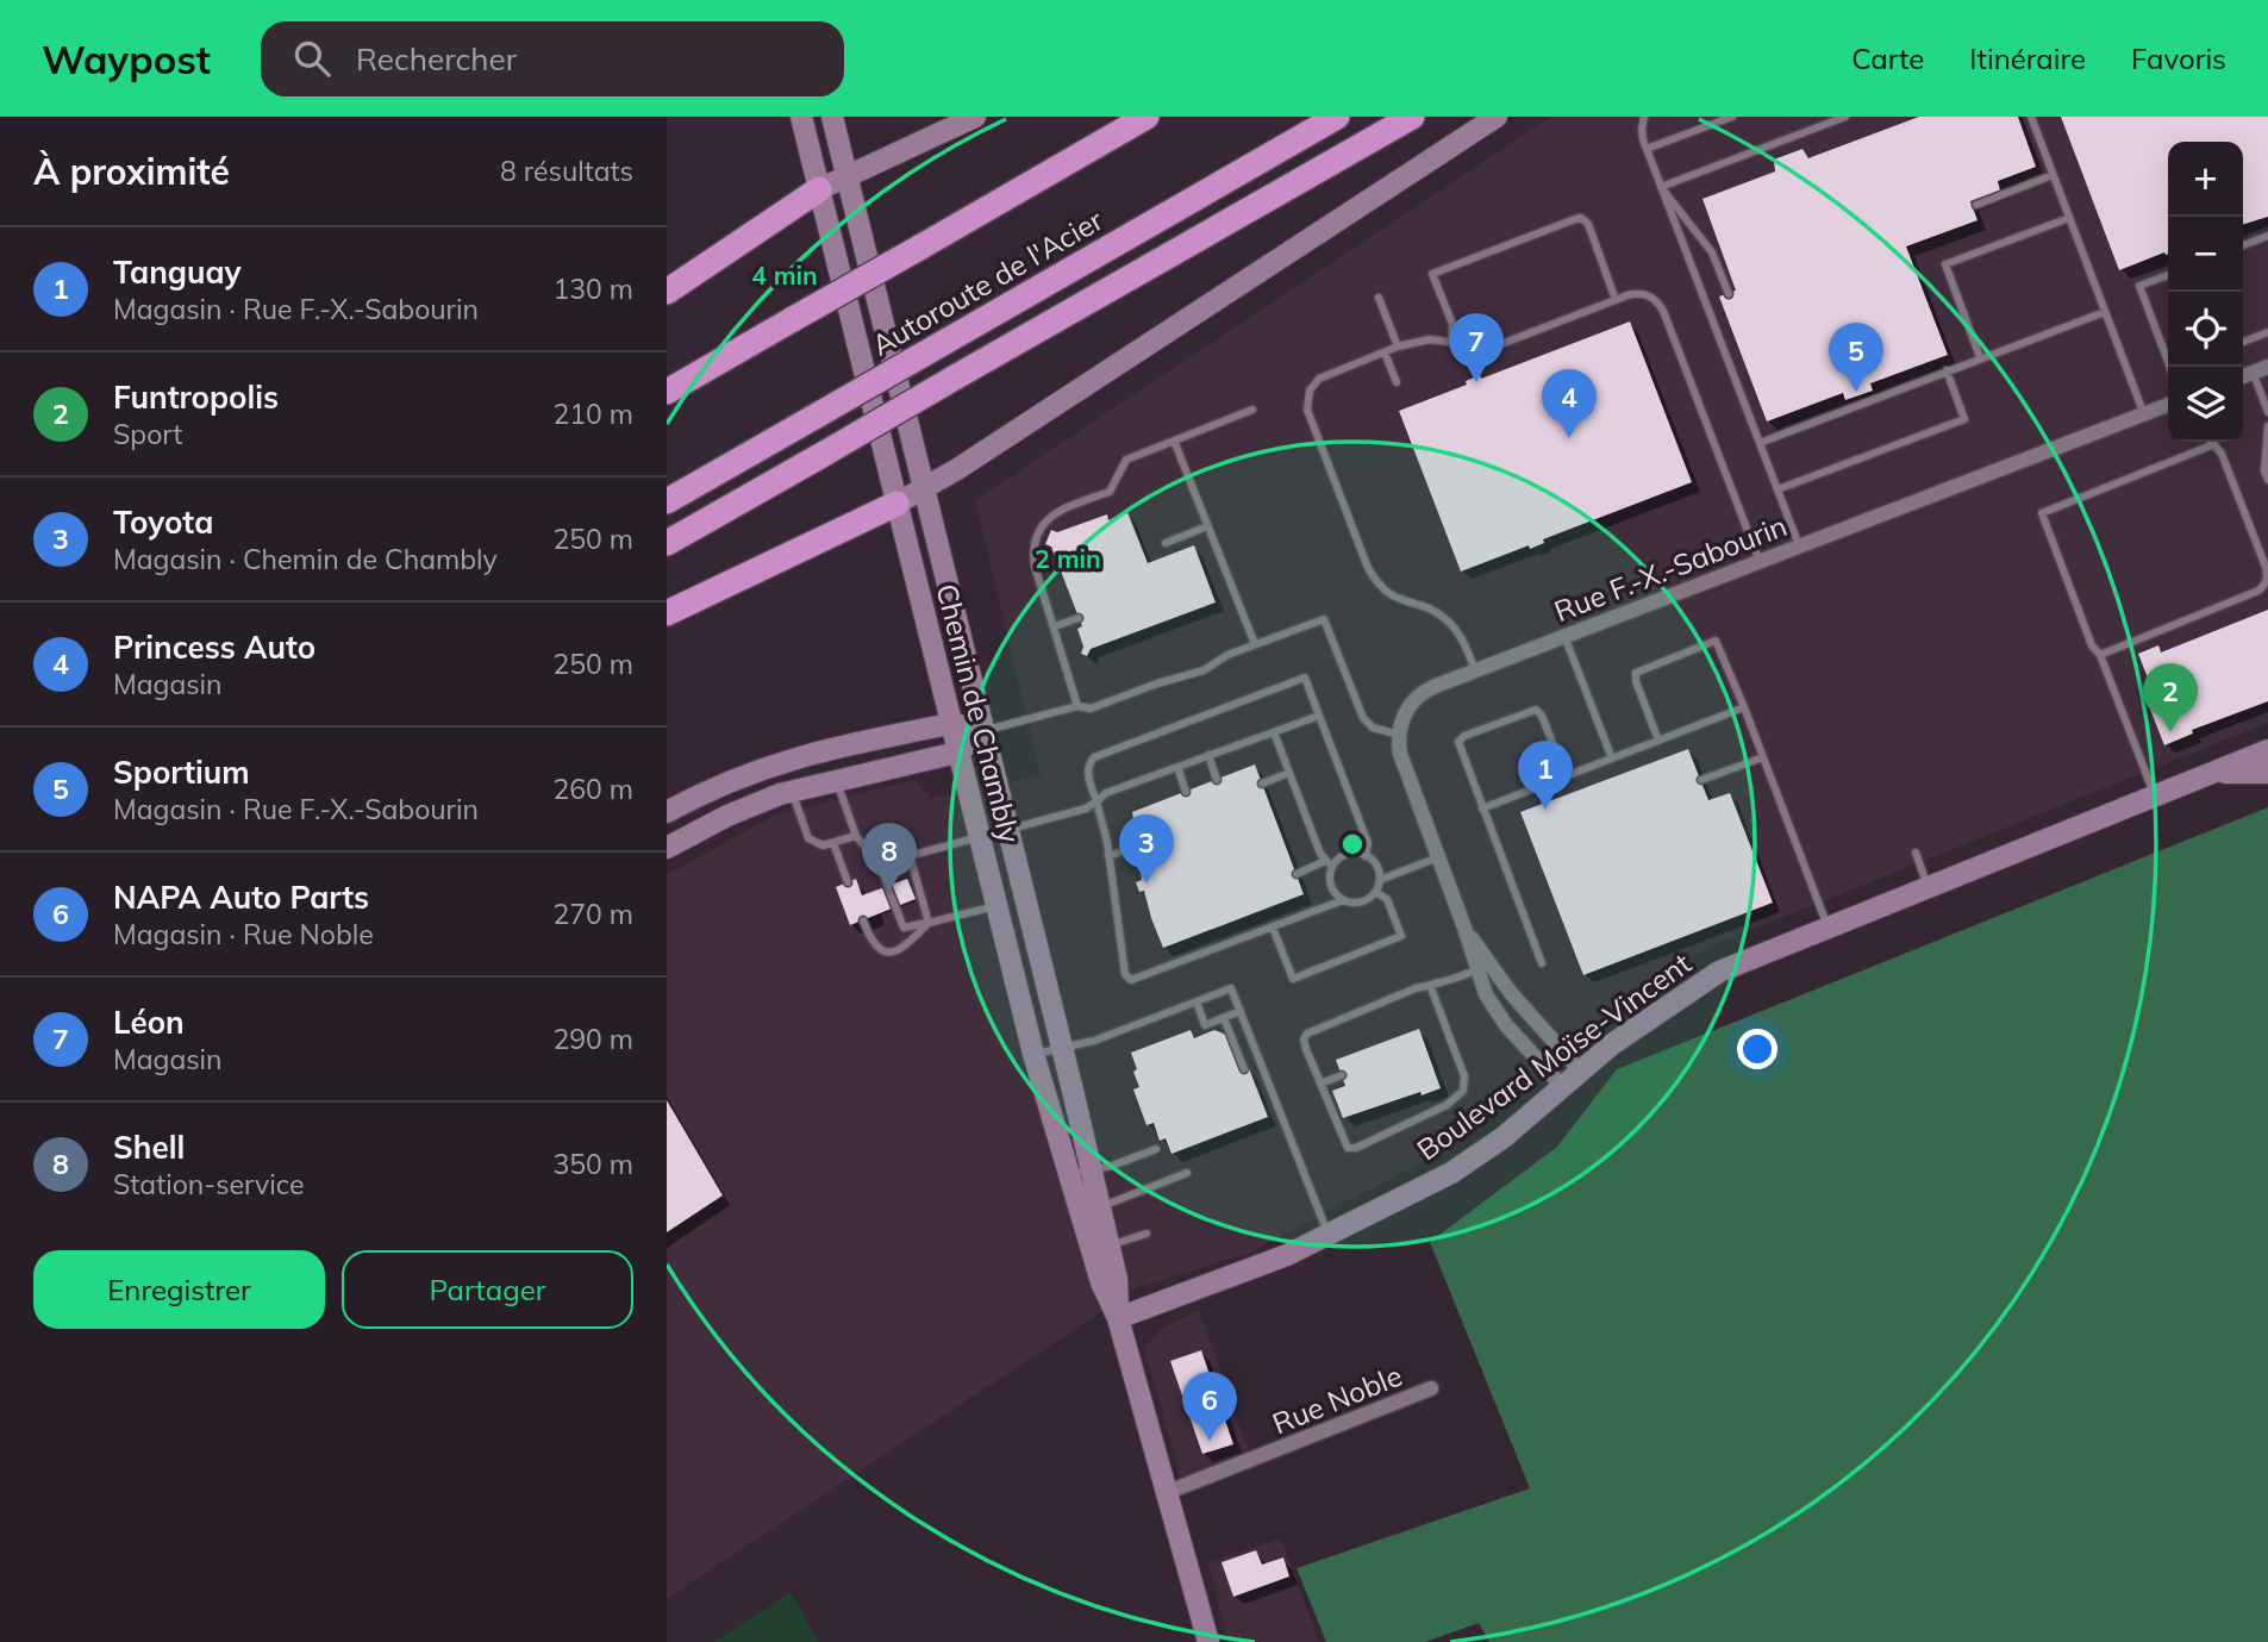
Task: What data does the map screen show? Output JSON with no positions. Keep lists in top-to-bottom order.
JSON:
{
  "streets": {
    "highway": ["Autoroute de l'Acier"],
    "street": [
      "Rue F.-X.-Sabourin",
      "Chemin de Chambly",
      "Boulevard Moïse-Vincent",
      "Rue Noble"
    ]
  },
  "crossings": [
    ["Chemin de Chambly", "Boulevard Moïse-Vincent"],
    ["Chemin de Chambly", "Rue Noble"]
  ],
  "page": {
    "header": "Waypost",
    "search": "Rechercher",
    "nav": ["Carte", "Itinéraire", "Favoris"],
    "heading": ["À proximité", "8 résultats"],
    "map_buttons": ["+", "−"],
    "list": [
      {
        "mark": "1",
        "name": "Tanguay",
        "note": "Magasin · Rue F.-X.-Sabourin",
        "value": "130 m"
      },
      {
        "mark": "2",
        "name": "Funtropolis",
        "note": "Sport",
        "value": "210 m"
      },
      {
        "mark": "3",
        "name": "Toyota",
        "note": "Magasin · Chemin de Chambly",
        "value": "250 m"
      },
      {
        "mark": "4",
        "name": "Princess Auto",
        "note": "Magasin",
        "value": "250 m"
      },
      {
        "mark": "5",
        "name": "Sportium",
        "note": "Magasin · Rue F.-X.-Sabourin",
        "value": "260 m"
      },
      {
        "mark": "6",
        "name": "NAPA Auto Parts",
        "note": "Magasin · Rue Noble",
        "value": "270 m"
      },
      {
        "mark": "7",
        "name": "Léon",
        "note": "Magasin",
        "value": "290 m"
      },
      {
        "mark": "8",
        "name": "Shell",
        "note": "Station-service",
        "value": "350 m"
      }
    ],
    "pins": [
      "7",
      "5",
      "4",
      "2",
      "1",
      "3",
      "8",
      "6"
    ],
    "buttons": ["Enregistrer", "Partager"]
  },
  "rings": ["4 min", "2 min"]
}
